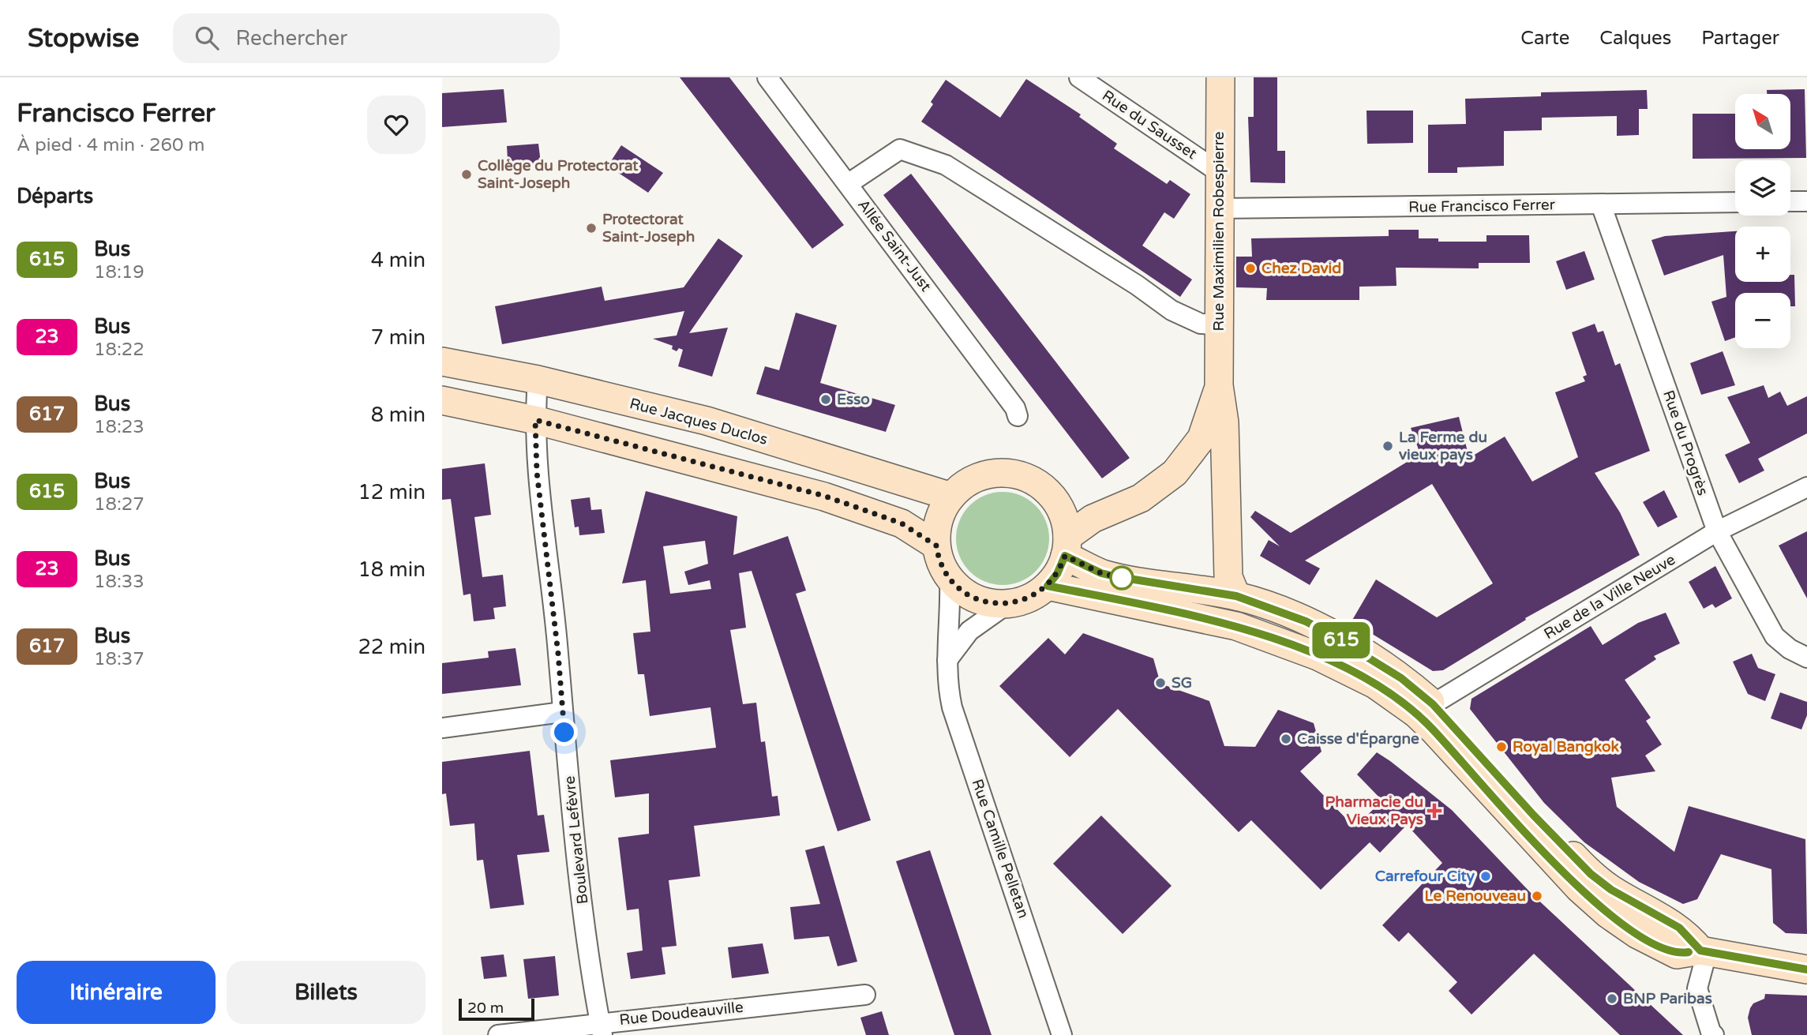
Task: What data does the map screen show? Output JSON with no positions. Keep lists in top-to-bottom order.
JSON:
{
  "streets": {
    "main road": ["Rue Maximilien Robespierre", "Rue Jacques Duclos"],
    "street": [
      "Rue du Sausset",
      "Rue Francisco Ferrer",
      "Allée Saint-Just",
      "Rue du Progrès",
      "Rue de la Ville Neuve",
      "Boulevard Lefèvre",
      "Rue Camille Pelletan",
      "Rue Doudeauville"
    ]
  },
  "crossings": [
    ["Rue du Sausset", "Rue Maximilien Robespierre"],
    ["Rue Francisco Ferrer", "Rue Maximilien Robespierre"],
    ["Rue Francisco Ferrer", "Rue du Progrès"],
    ["Rue Maximilien Robespierre", "Rue Jacques Duclos"],
    ["Rue Maximilien Robespierre", "Rue Camille Pelletan"],
    ["Rue Jacques Duclos", "Boulevard Lefèvre"],
    ["Rue Jacques Duclos", "Rue Camille Pelletan"],
    ["Rue du Progrès", "Rue de la Ville Neuve"],
    ["Boulevard Lefèvre", "Rue Doudeauville"]
  ],
  "places": {
    "other": [
      "Collège du Protectorat Saint-Joseph",
      "Protectorat Saint-Joseph",
      "Chez David",
      "Esso",
      "La Ferme du vieux pays",
      "SG",
      "Caisse d'Épargne",
      "Royal Bangkok",
      "Carrefour City",
      "Le Renouveau",
      "BNP Paribas"
    ],
    "health": ["Pharmacie du Vieux Pays"]
  },
  "lines": ["bus line 615"],
  "scale_bar": "20 m",
  "north": "top left",
  "page": {
    "header": "Stopwise",
    "search": "Rechercher",
    "nav": ["Carte", "Calques", "Partager"],
    "heading": [
      ["Francisco Ferrer", "À pied · 4 min · 260 m"],
      "Départs"
    ],
    "on_map": "615",
    "map_buttons": ["+", "−"],
    "list": [
      {
        "mark": "615",
        "name": "Bus",
        "note": "18:19",
        "value": "4 min"
      },
      {
        "mark": "23",
        "name": "Bus",
        "note": "18:22",
        "value": "7 min"
      },
      {
        "mark": "617",
        "name": "Bus",
        "note": "18:23",
        "value": "8 min"
      },
      {
        "mark": "615",
        "name": "Bus",
        "note": "18:27",
        "value": "12 min"
      },
      {
        "mark": "23",
        "name": "Bus",
        "note": "18:33",
        "value": "18 min"
      },
      {
        "mark": "617",
        "name": "Bus",
        "note": "18:37",
        "value": "22 min"
      }
    ],
    "buttons": ["Itinéraire", "Billets"],
    "scale": "20 m"
  }
}
